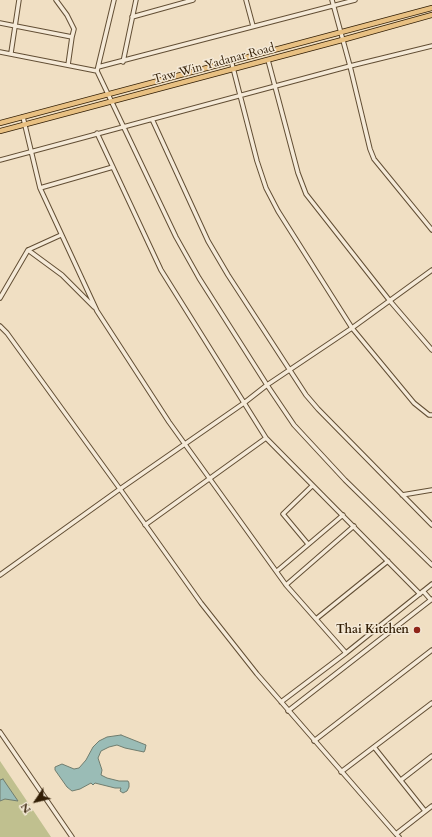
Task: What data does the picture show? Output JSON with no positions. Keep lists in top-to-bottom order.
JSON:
{
  "streets": {
    "main road": ["Taw Win Yadanar Road"]
  },
  "places": ["Thai Kitchen"],
  "north": "bottom left"
}
